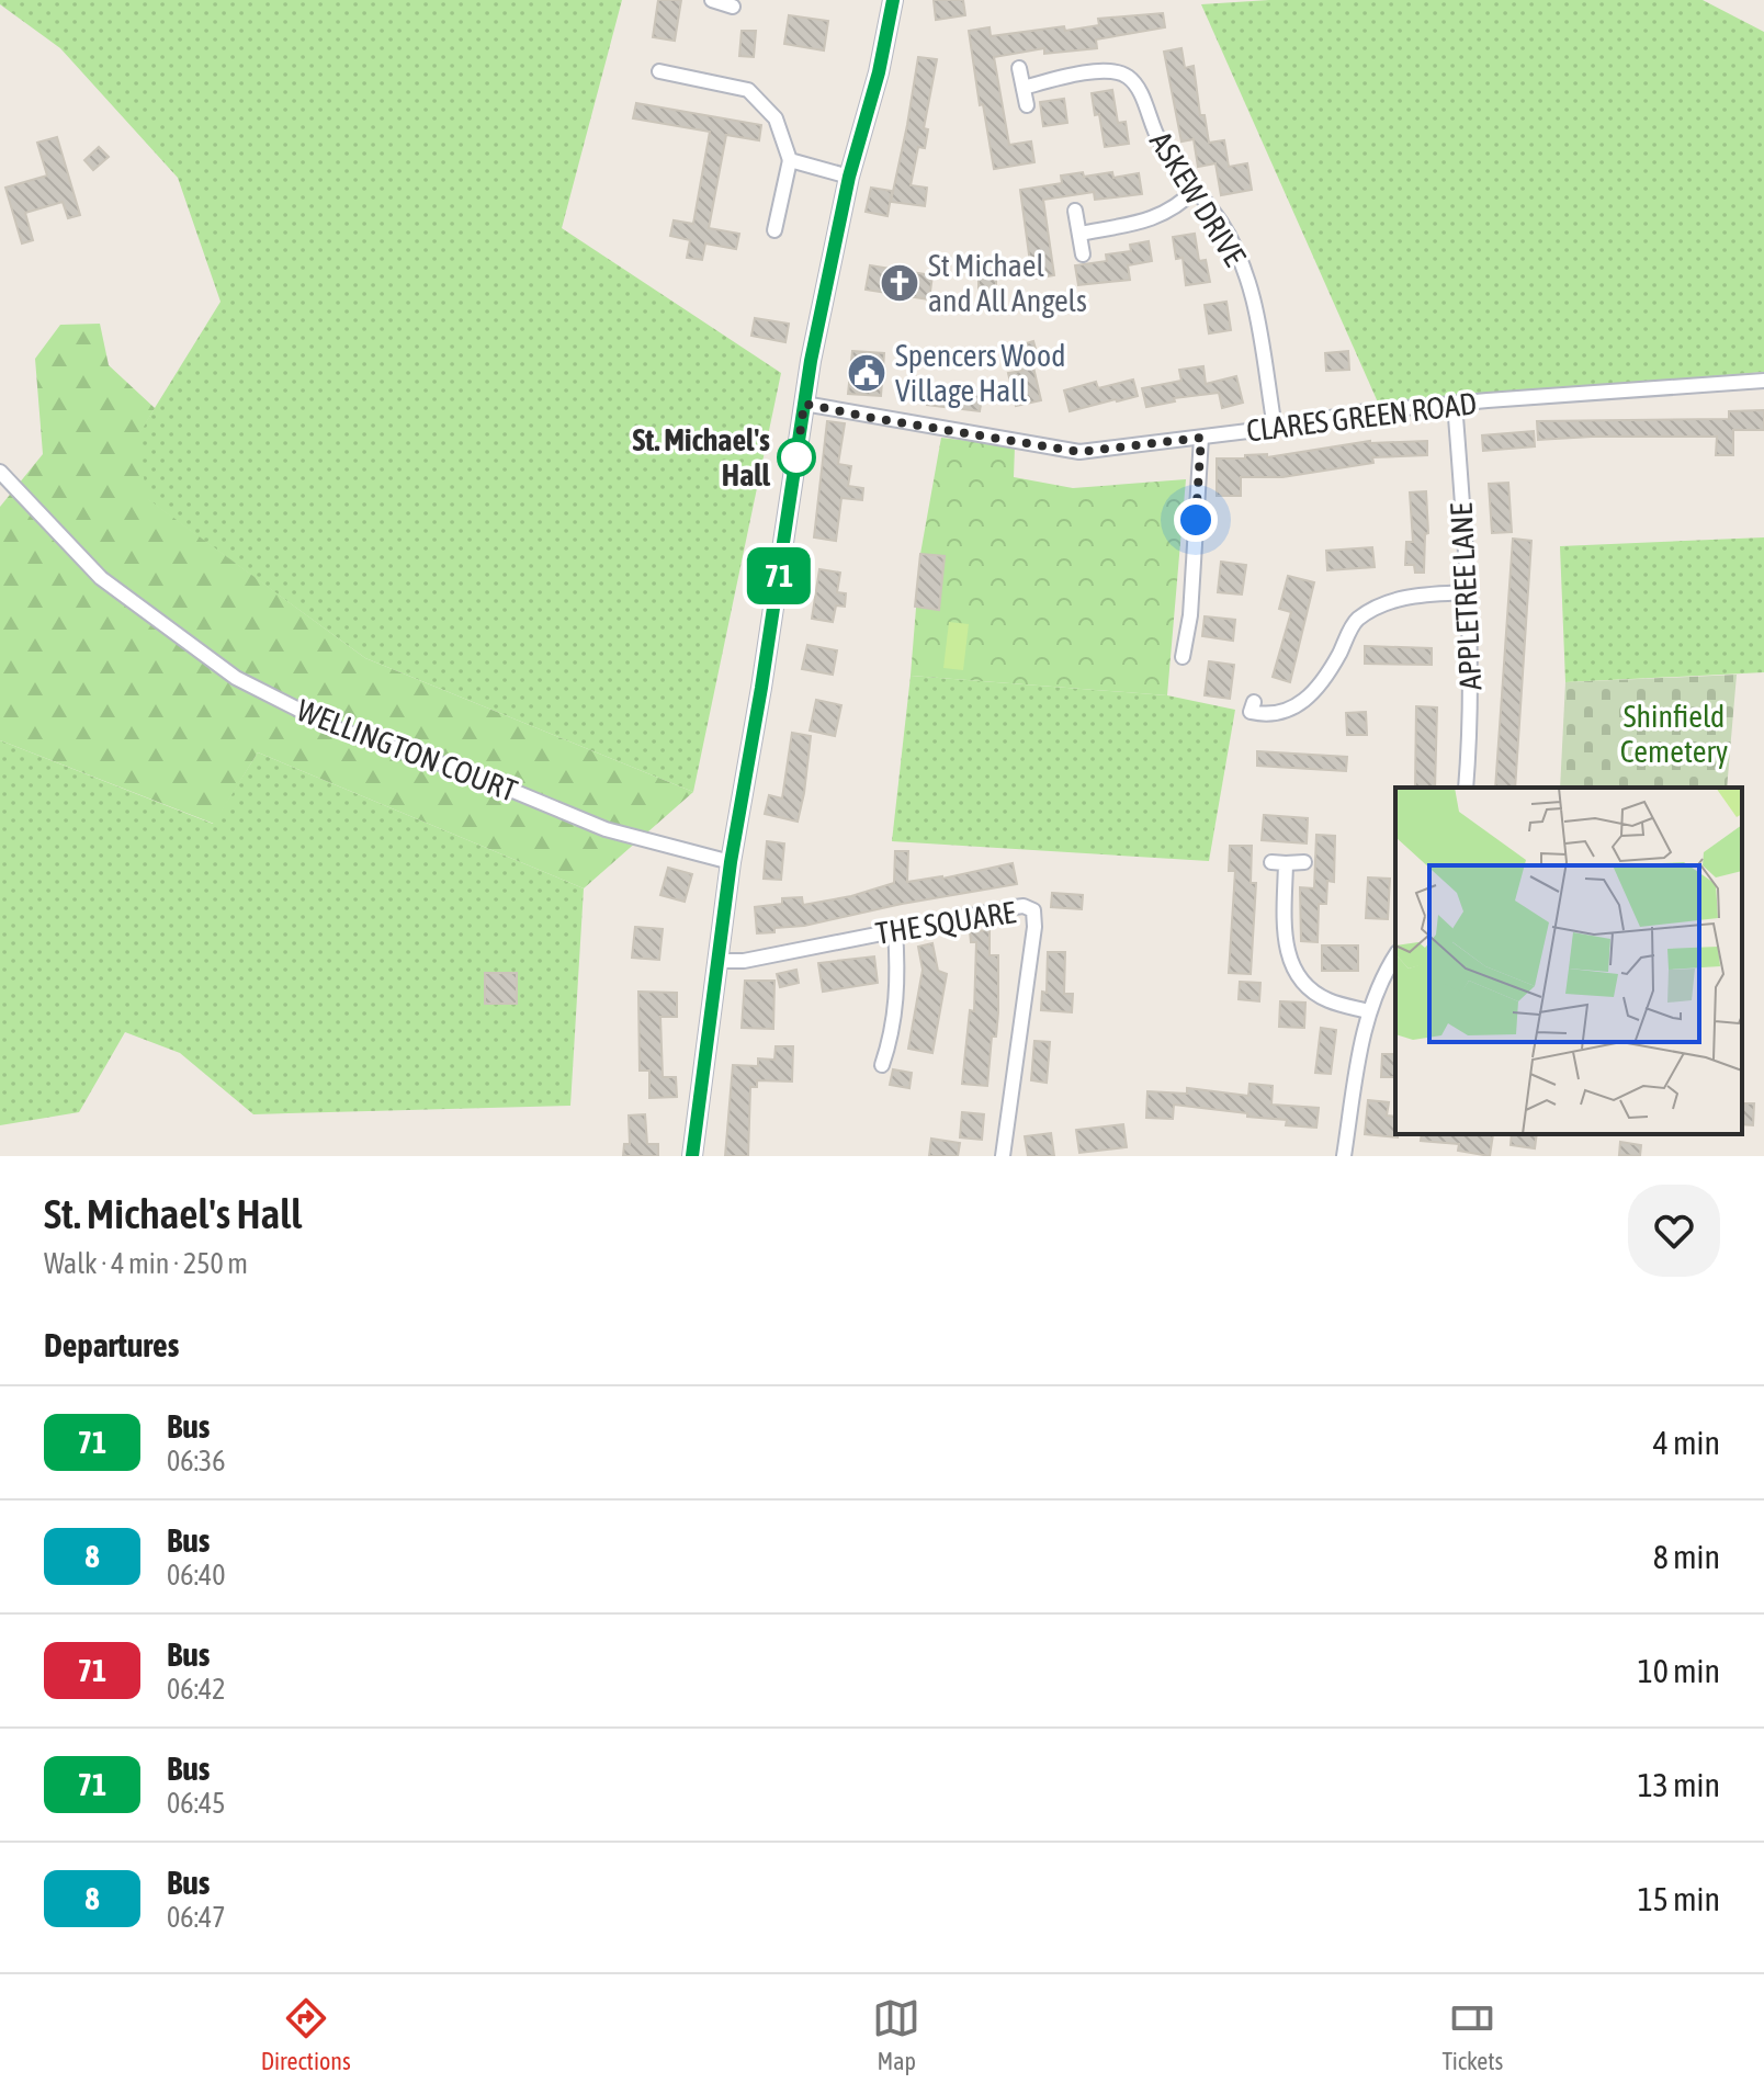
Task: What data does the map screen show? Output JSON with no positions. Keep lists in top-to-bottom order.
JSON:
{
  "streets": {
    "street": [
      "ASKEW DRIVE",
      "CLARES GREEN ROAD",
      "APPLETREE LANE",
      "WELLINGTON COURT",
      "THE SQUARE"
    ]
  },
  "crossings": [
    ["ASKEW DRIVE", "CLARES GREEN ROAD"],
    ["CLARES GREEN ROAD", "APPLETREE LANE"]
  ],
  "parks": ["Shinfield Cemetery"],
  "places": {
    "church": ["St Michael and All Angels"],
    "public building": ["Spencers Wood Village Hall"],
    "other": ["St. Michael's Hall"]
  },
  "lines": ["bus line 71"],
  "page": {
    "on_map": "71",
    "heading": [
      ["St. Michael's Hall", "Walk · 4 min · 250 m"],
      "Departures"
    ],
    "list": [
      {
        "mark": "71",
        "name": "Bus",
        "note": "06:36",
        "value": "4 min"
      },
      {
        "mark": "8",
        "name": "Bus",
        "note": "06:40",
        "value": "8 min"
      },
      {
        "mark": "71",
        "name": "Bus",
        "note": "06:42",
        "value": "10 min"
      },
      {
        "mark": "71",
        "name": "Bus",
        "note": "06:45",
        "value": "13 min"
      },
      {
        "mark": "8",
        "name": "Bus",
        "note": "06:47",
        "value": "15 min"
      }
    ],
    "tabs": ["Directions", "Map", "Tickets"]
  }
}
